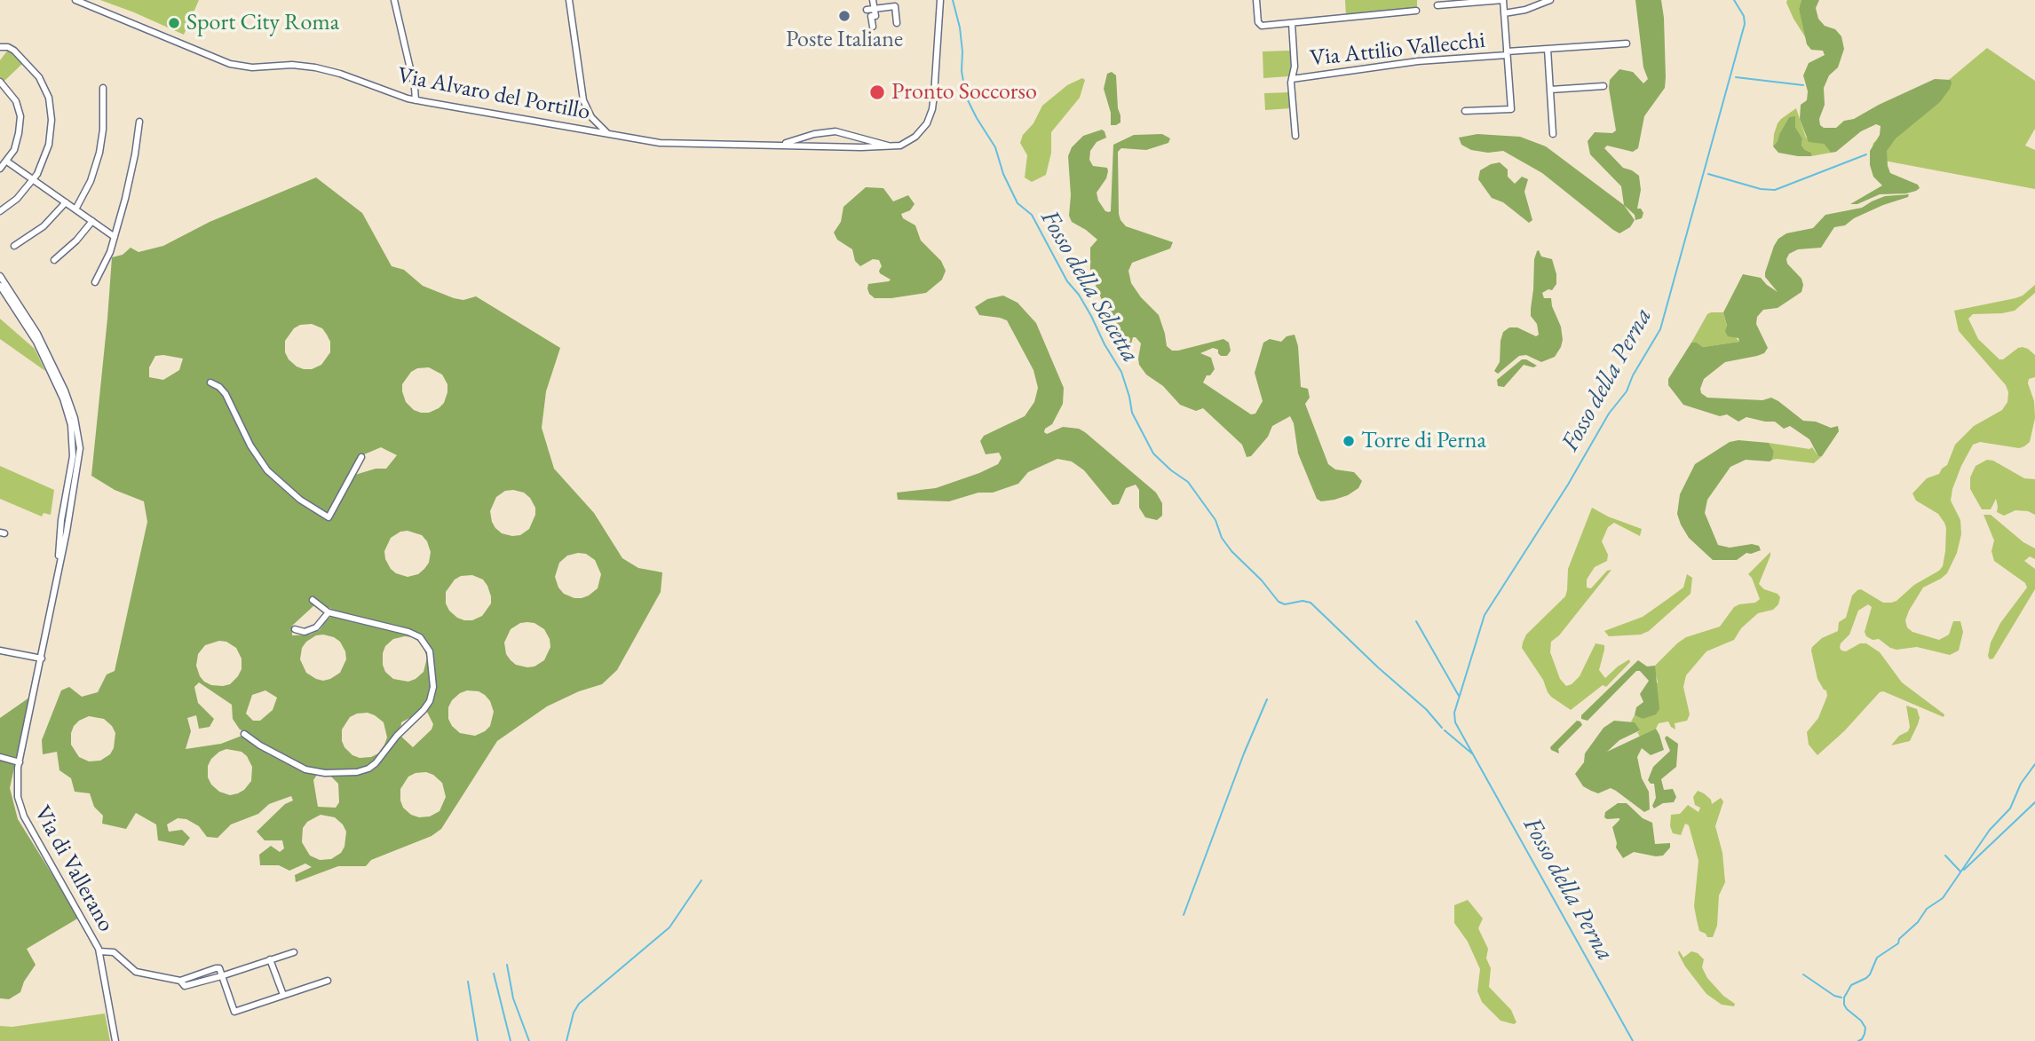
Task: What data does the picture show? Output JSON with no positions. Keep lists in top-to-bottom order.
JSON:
{
  "streets": {
    "street": ["Via Attilio Vallecchi", "Via Alvaro del Portillo", "Via di Vallerano"]
  },
  "water": ["Fosso della Selcetta", "Fosso della Perna"],
  "places": [
    "Poste Italiane",
    "Sport City Roma",
    "Pronto Soccorso",
    "Torre di Perna"
  ]
}
